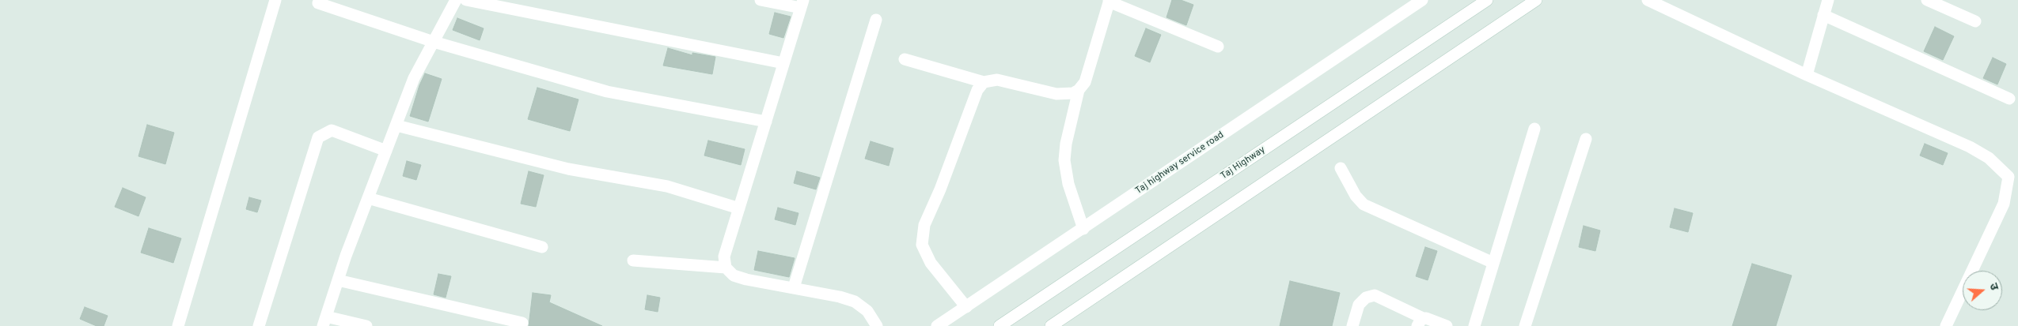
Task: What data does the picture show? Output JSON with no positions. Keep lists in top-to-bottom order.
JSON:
{
  "streets": {
    "street": ["Taj highway service road", "Taj Highway"]
  },
  "north": "right"
}
